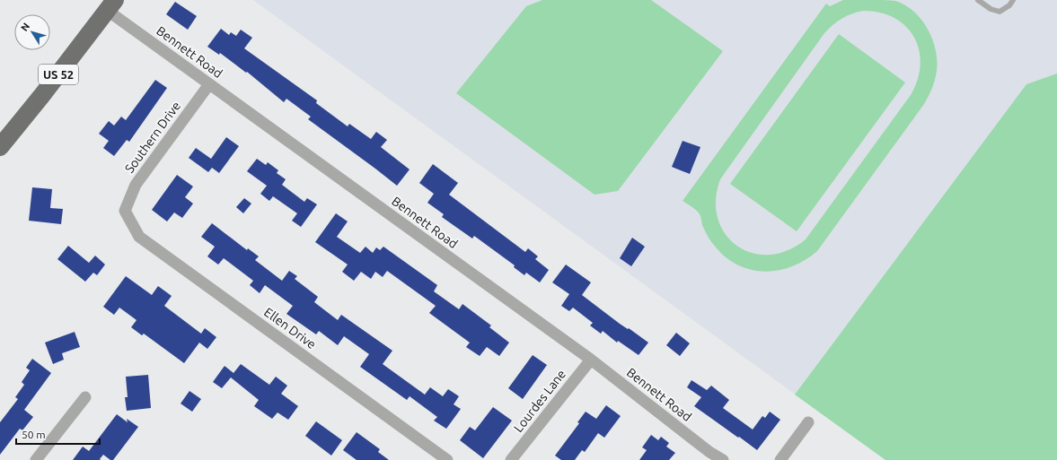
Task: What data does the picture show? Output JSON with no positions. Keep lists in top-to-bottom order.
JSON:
{
  "streets": {
    "main road": ["US 52"],
    "street": [
      "Bennett Road",
      "Southern Drive",
      "Ellen Drive",
      "Lourdes Lane"
    ]
  },
  "crossings": [
    ["Bennett Road", "US 52"],
    ["Bennett Road", "Southern Drive"],
    ["Bennett Road", "Lourdes Lane"],
    ["Southern Drive", "Ellen Drive"]
  ],
  "scale_bar": "50 m",
  "north": "top left"
}
